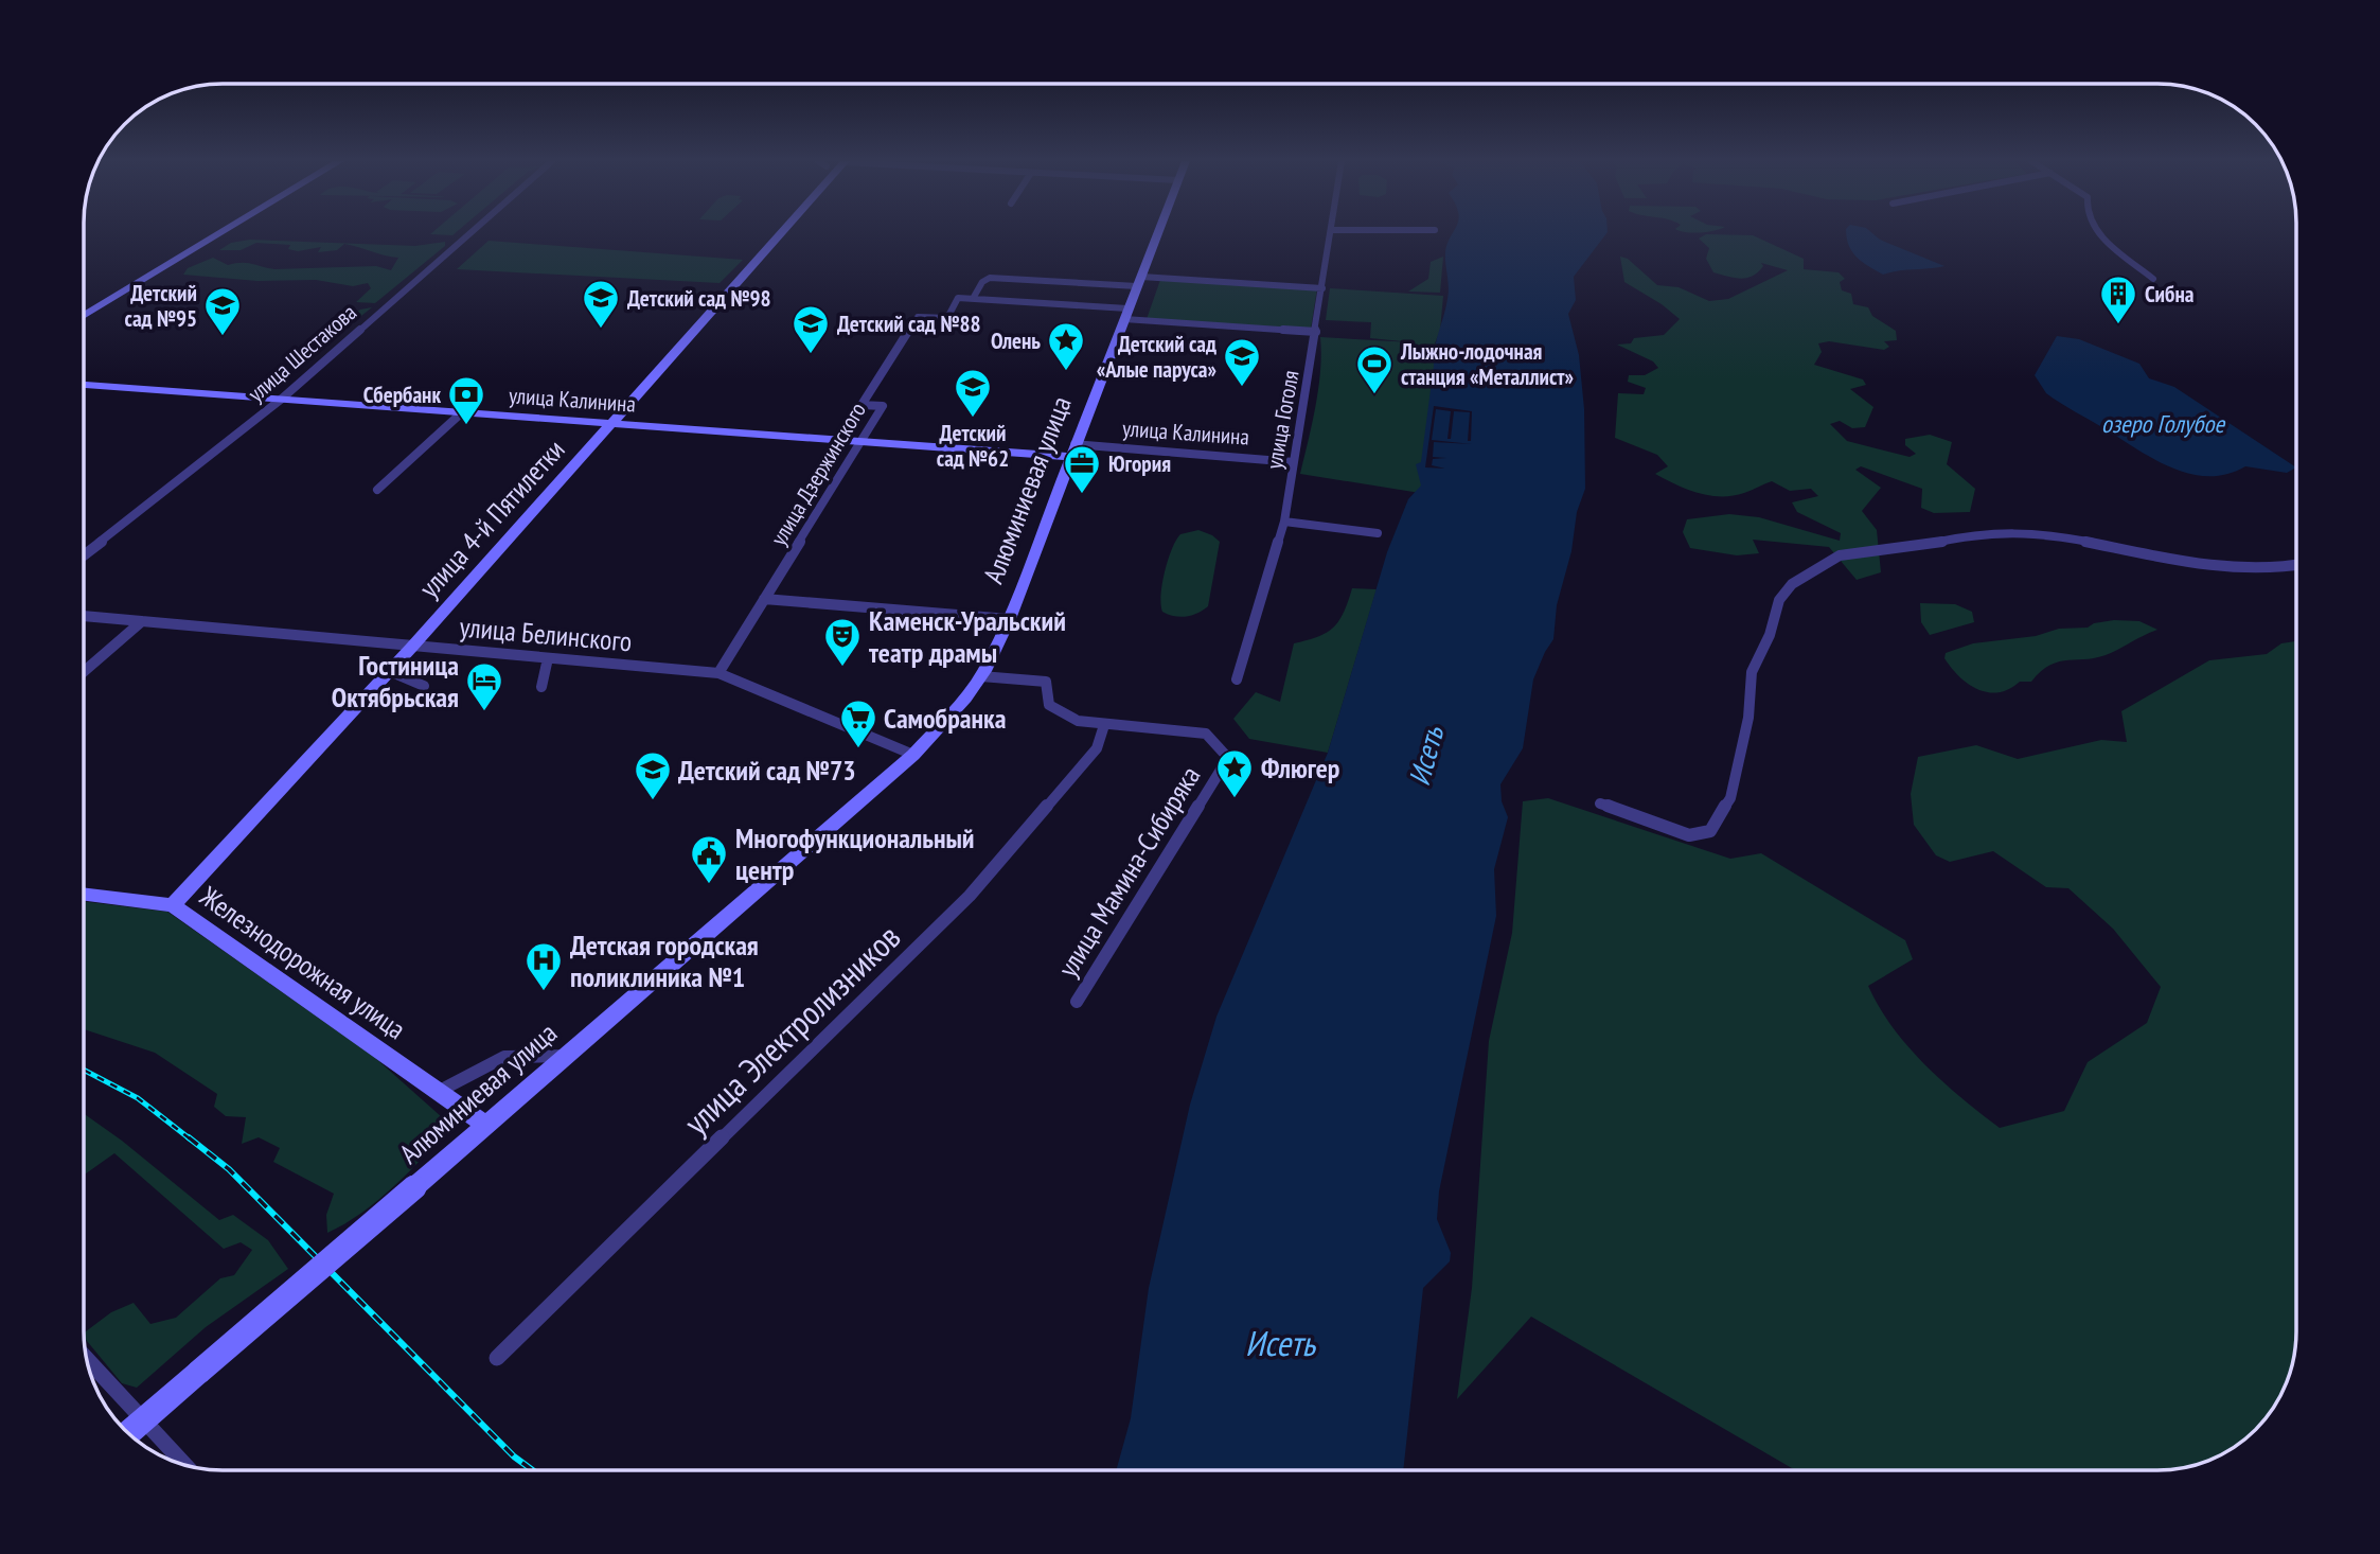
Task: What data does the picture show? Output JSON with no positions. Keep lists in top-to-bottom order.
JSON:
{
  "streets": {
    "main road": [
      "улица Калинина",
      "Алюминиевая улица",
      "улица 4-й Пятилетки",
      "Железнодорожная улица"
    ],
    "street": [
      "улица Шестакова",
      "улица Гоголя",
      "улица Дзержинского",
      "улица Белинского",
      "улица Мамина-Сибиряка",
      "улица Электролизников"
    ]
  },
  "crossings": [
    ["улица Шестакова", "улица Калинина"],
    ["улица Калинина", "улица Гоголя"],
    ["улица Калинина", "улица Дзержинского"],
    ["улица Калинина", "Алюминиевая улица"],
    ["улица Калинина", "улица 4-й Пятилетки"],
    ["улица Дзержинского", "улица Белинского"],
    ["Алюминиевая улица", "улица Белинского"],
    ["Алюминиевая улица", "Железнодорожная улица"],
    ["улица 4-й Пятилетки", "улица Белинского"],
    ["улица 4-й Пятилетки", "Железнодорожная улица"],
    ["улица Мамина-Сибиряка", "улица Электролизников"]
  ],
  "water": ["озеро Голубое", "Исеть"],
  "places": {
    "building": ["Сибна"],
    "school or university": [
      "Детский сад №98",
      "Детский сад №95",
      "Детский сад №88",
      "Детский сад «Алые паруса»",
      "Детский сад №62",
      "Детский сад №73"
    ],
    "place": ["Олень", "Флюгер"],
    "sports": ["Лыжно-лодочная станция «Металлист»"],
    "bank": ["Сбербанк"],
    "office": ["Югория"],
    "theatre": ["Каменск-Уральский театр драмы"],
    "hotel": ["Гостиница Октябрьская"],
    "supermarket": ["Самобранка"],
    "public building": ["Многофункциональный центр"],
    "hospital": ["Детская городская поликлиника №1"]
  }
}
